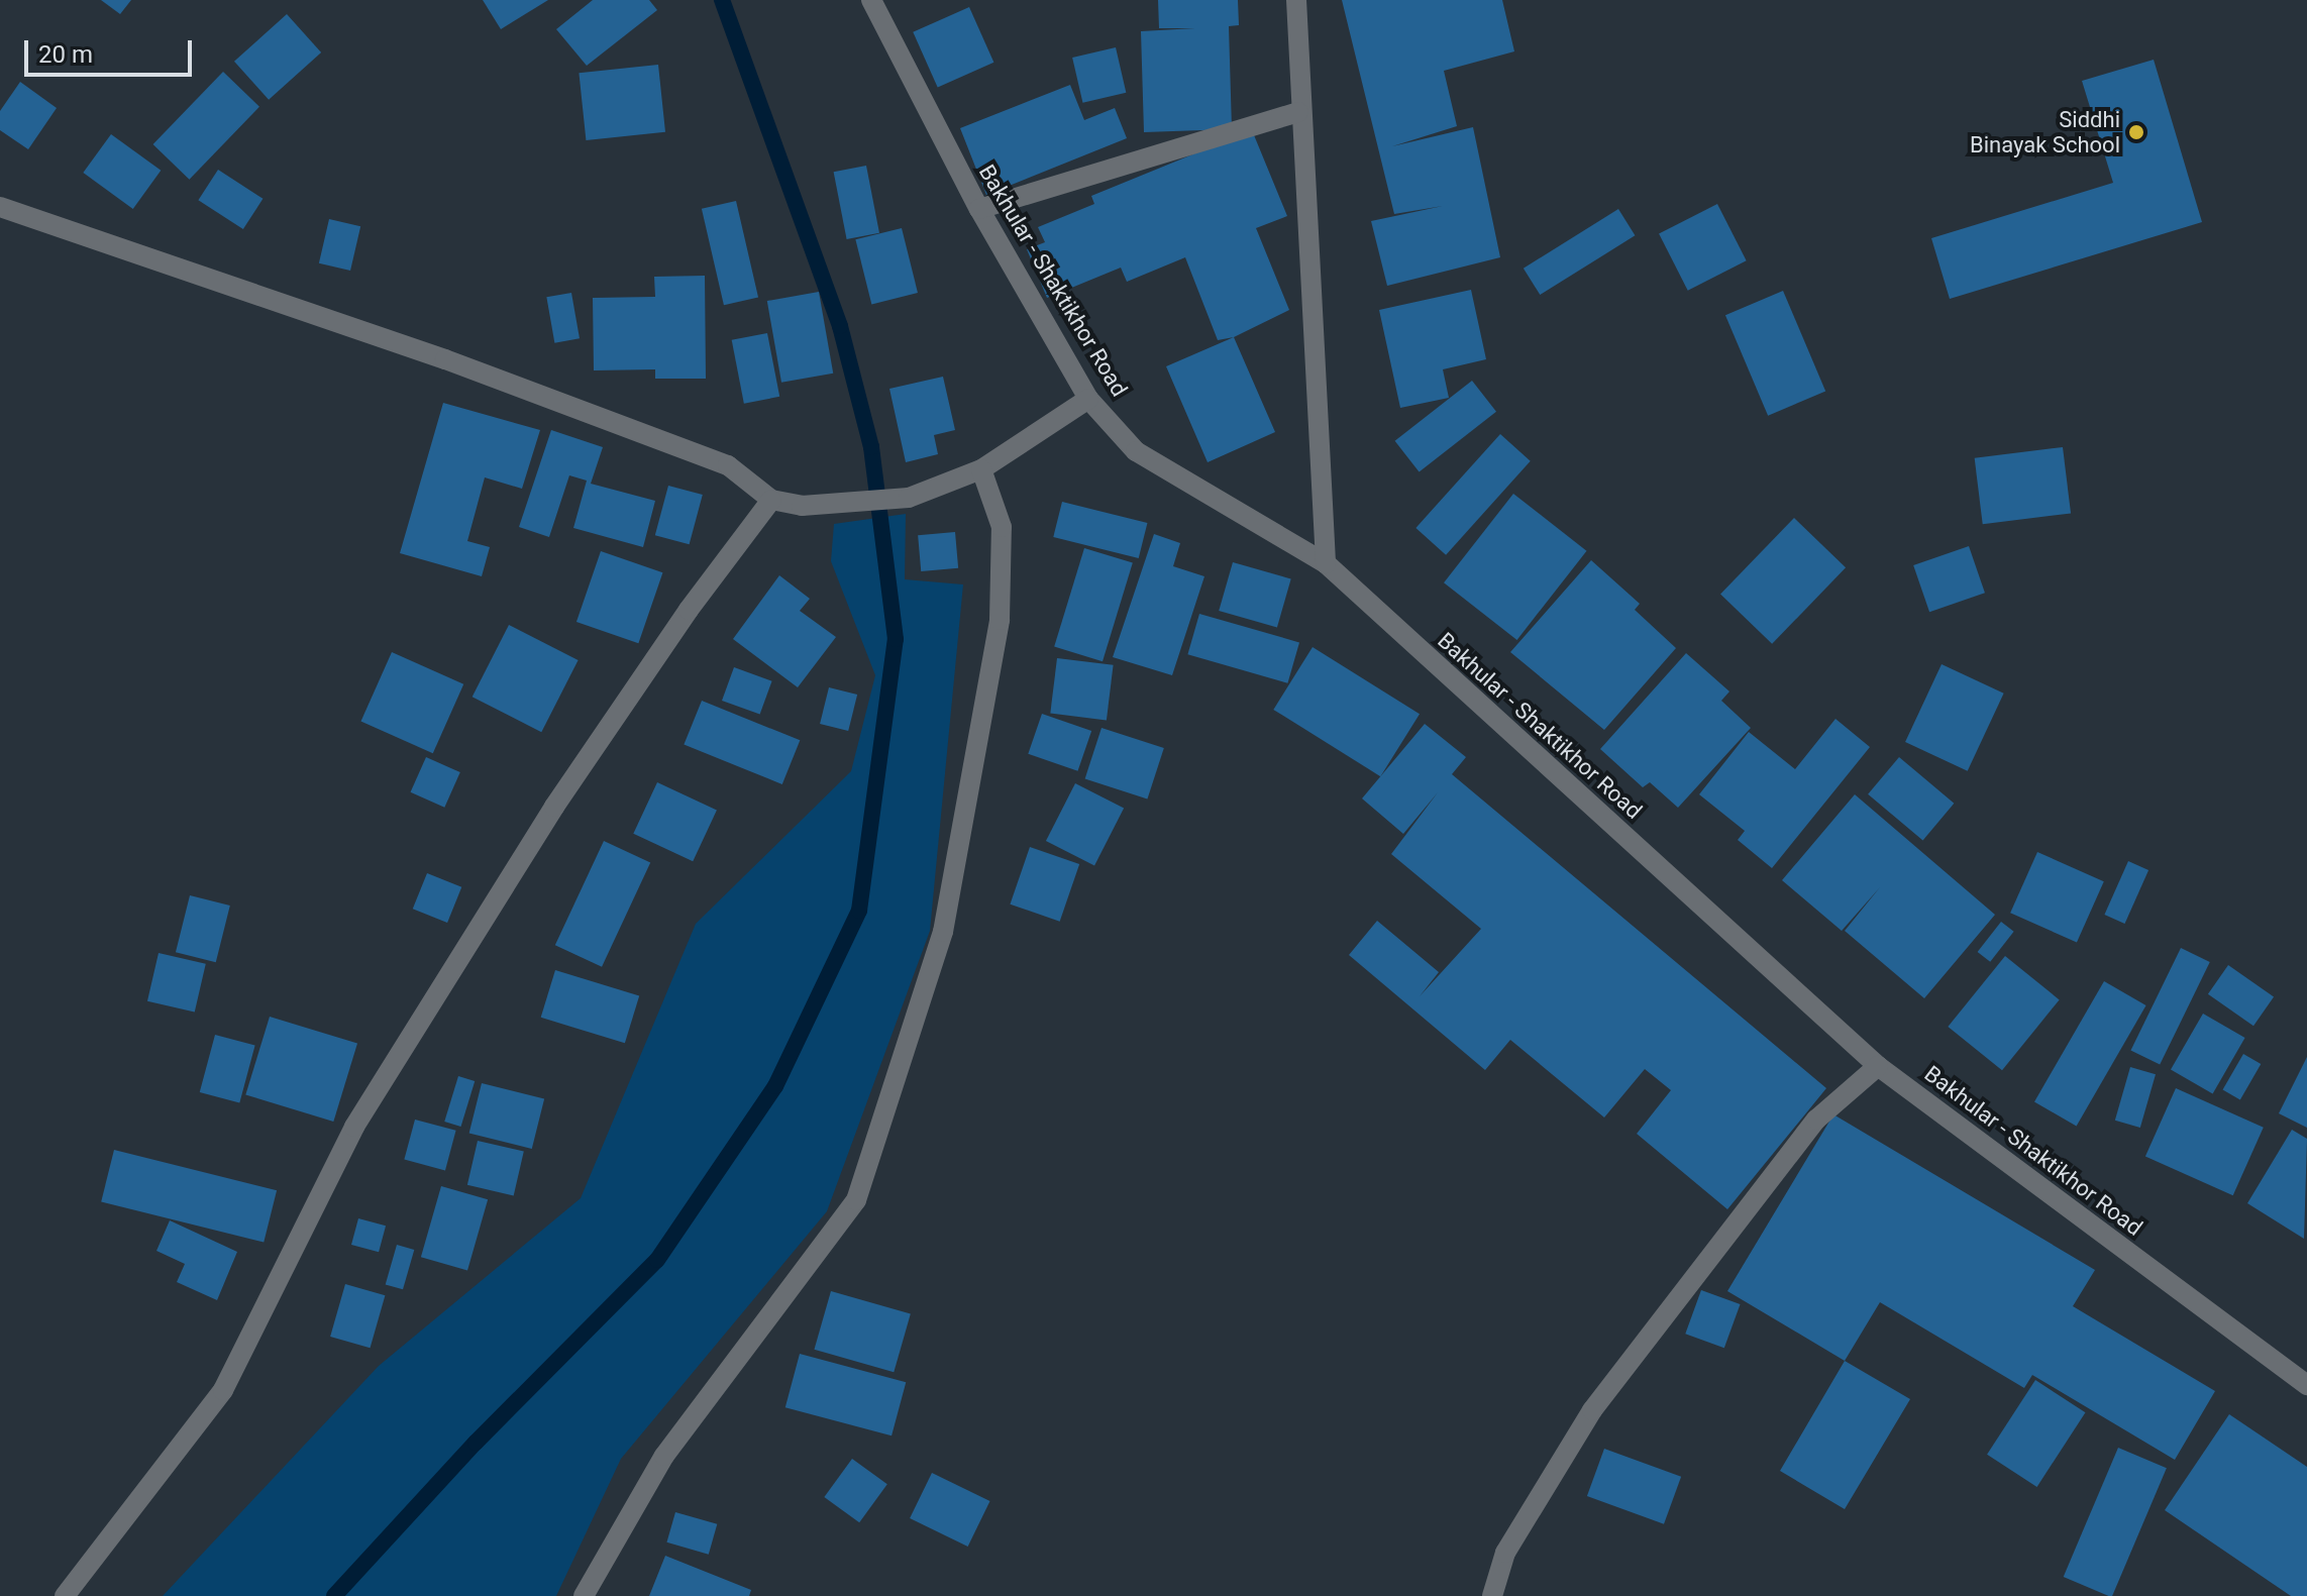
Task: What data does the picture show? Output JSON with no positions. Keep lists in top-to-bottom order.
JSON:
{
  "streets": {
    "street": ["Bakhular - Shaktikhor Road"]
  },
  "places": ["Siddhi Binayak School"],
  "scale_bar": "20 m"
}
